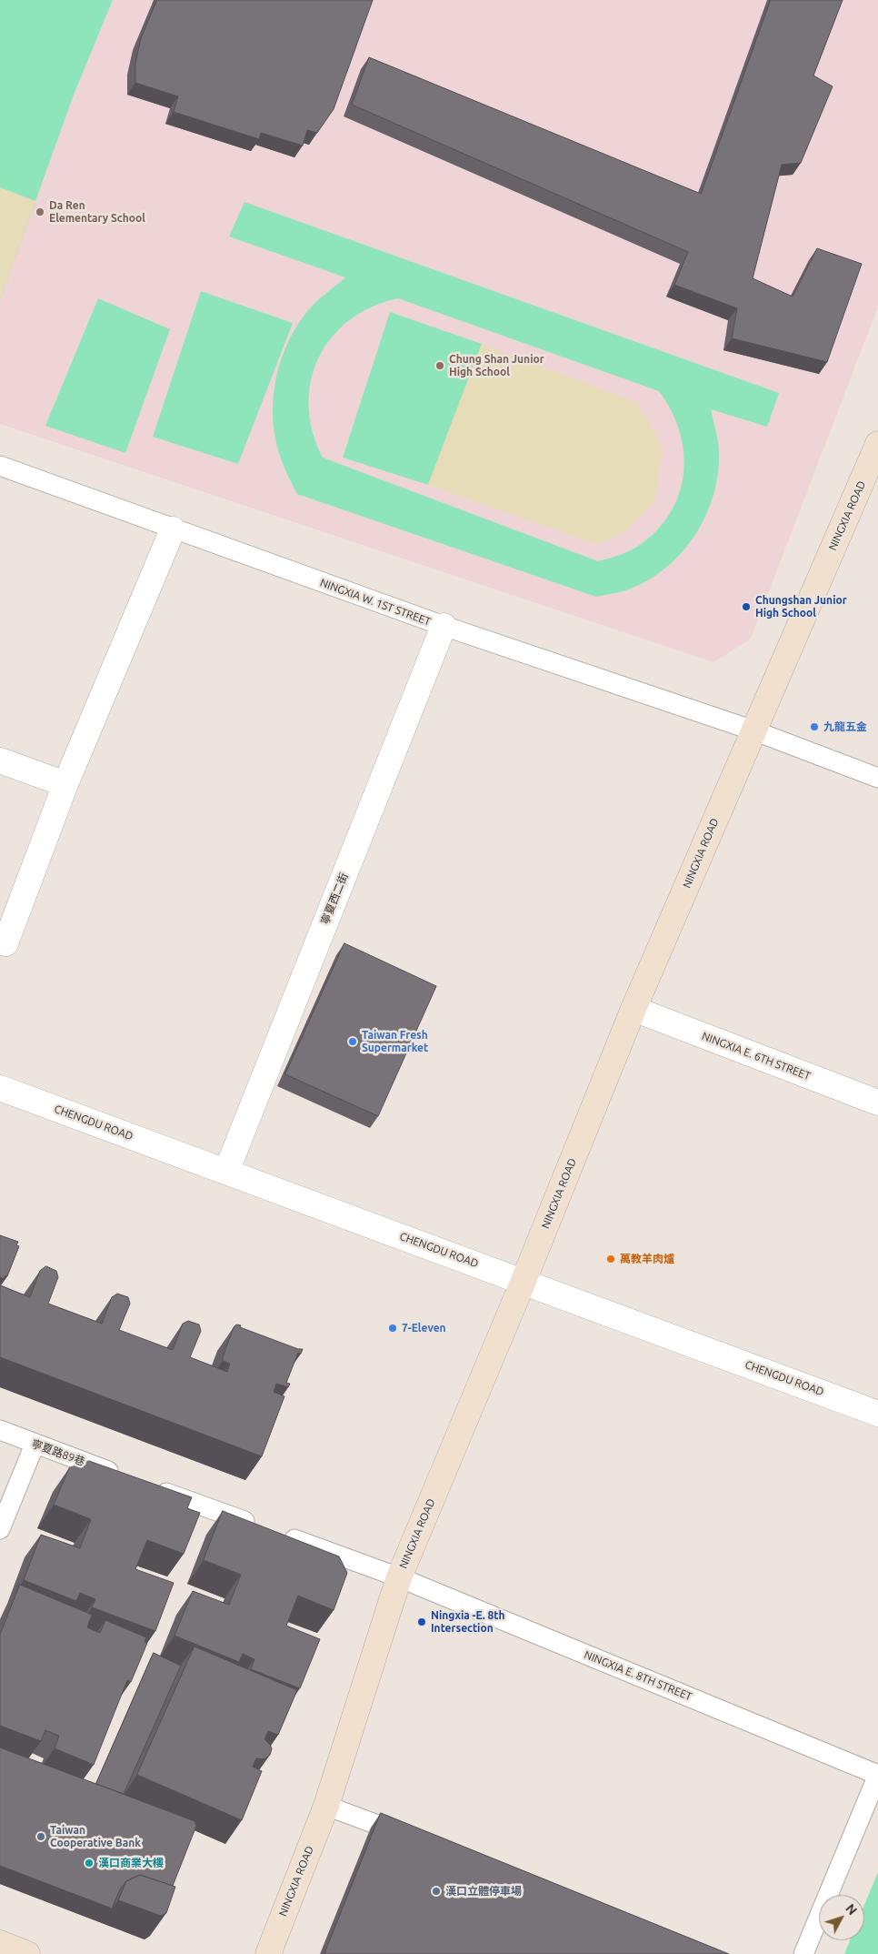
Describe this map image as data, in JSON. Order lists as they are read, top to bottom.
{
  "streets": {
    "street": [
      "NINGXIA ROAD",
      "寧夏西二街",
      "NINGXIA E. 6TH STREET",
      "CHENGDU ROAD"
    ],
    "lane": ["NINGXIA W. 1ST STREET", "寧夏路89巷", "NINGXIA E. 8TH STREET"]
  },
  "crossings": [
    ["NINGXIA ROAD", "NINGXIA W. 1ST STREET"],
    ["NINGXIA ROAD", "NINGXIA E. 6TH STREET"],
    ["NINGXIA ROAD", "CHENGDU ROAD"],
    ["NINGXIA ROAD", "NINGXIA E. 8TH STREET"],
    ["NINGXIA W. 1ST STREET", "寧夏西二街"],
    ["寧夏西二街", "CHENGDU ROAD"]
  ],
  "places": [
    "Da Ren Elementary School",
    "Chung Shan Junior High School",
    "Chungshan Junior High School",
    "九龍五金",
    "Taiwan Fresh Supermarket",
    "萬教羊肉爐",
    "7-Eleven",
    "Ningxia -E. 8th Intersection",
    "Taiwan Cooperative Bank",
    "漢口商業大樓",
    "漢口立體停車場"
  ],
  "north": "top right"
}
